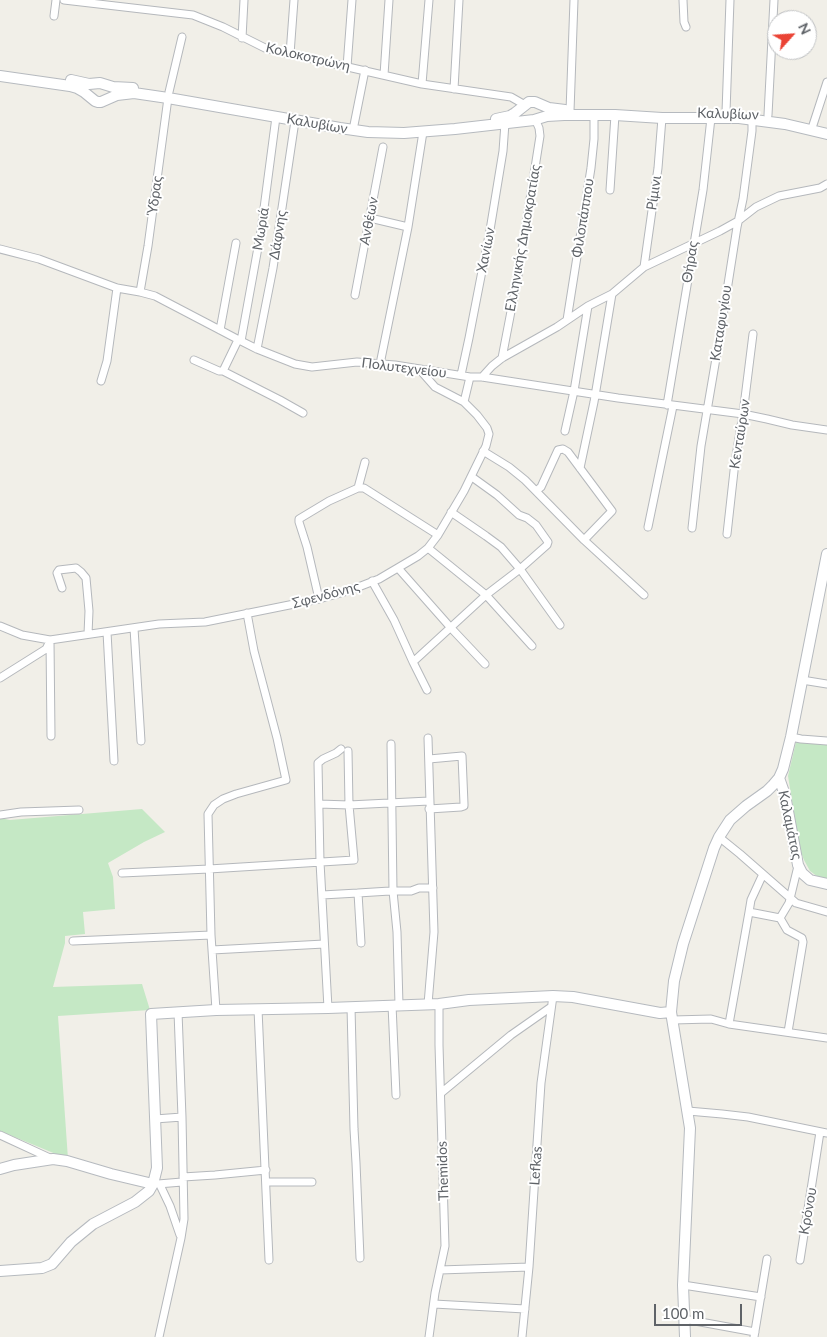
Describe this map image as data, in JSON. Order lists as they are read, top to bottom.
{
  "streets": {
    "main road": ["Καλυβίων", "Καλαμάτας"],
    "street": [
      "Κολοκοτρώνη",
      "Ρίμινι",
      "Ύδρας",
      "Φιλοπάππου",
      "Ανθέων",
      "Μωριά",
      "Δάφνης",
      "Ελληνικής Δημοκρατίας",
      "Χανίων",
      "Θήρας",
      "Καταφυγίου",
      "Πολυτεχνείου",
      "Κενταύρων",
      "Σφενδόνης",
      "Lefkas",
      "Themidos",
      "Κρόνου"
    ]
  },
  "crossings": [
    ["Κολοκοτρώνη", "Καλυβίων"],
    ["Κολοκοτρώνη", "Ελληνικής Δημοκρατίας"],
    ["Καλυβίων", "Ρίμινι"],
    ["Καλυβίων", "Ύδρας"],
    ["Καλυβίων", "Φιλοπάππου"],
    ["Καλυβίων", "Μωριά"],
    ["Καλυβίων", "Δάφνης"],
    ["Καλυβίων", "Ελληνικής Δημοκρατίας"],
    ["Καλυβίων", "Χανίων"],
    ["Καλυβίων", "Θήρας"],
    ["Καλυβίων", "Καταφυγίου"],
    ["Ύδρας", "Πολυτεχνείου"],
    ["Μωριά", "Πολυτεχνείου"],
    ["Δάφνης", "Πολυτεχνείου"],
    ["Χανίων", "Πολυτεχνείου"],
    ["Θήρας", "Πολυτεχνείου"],
    ["Καταφυγίου", "Πολυτεχνείου"],
    ["Πολυτεχνείου", "Κενταύρων"]
  ],
  "scale_bar": "100 m",
  "north": "top right"
}
